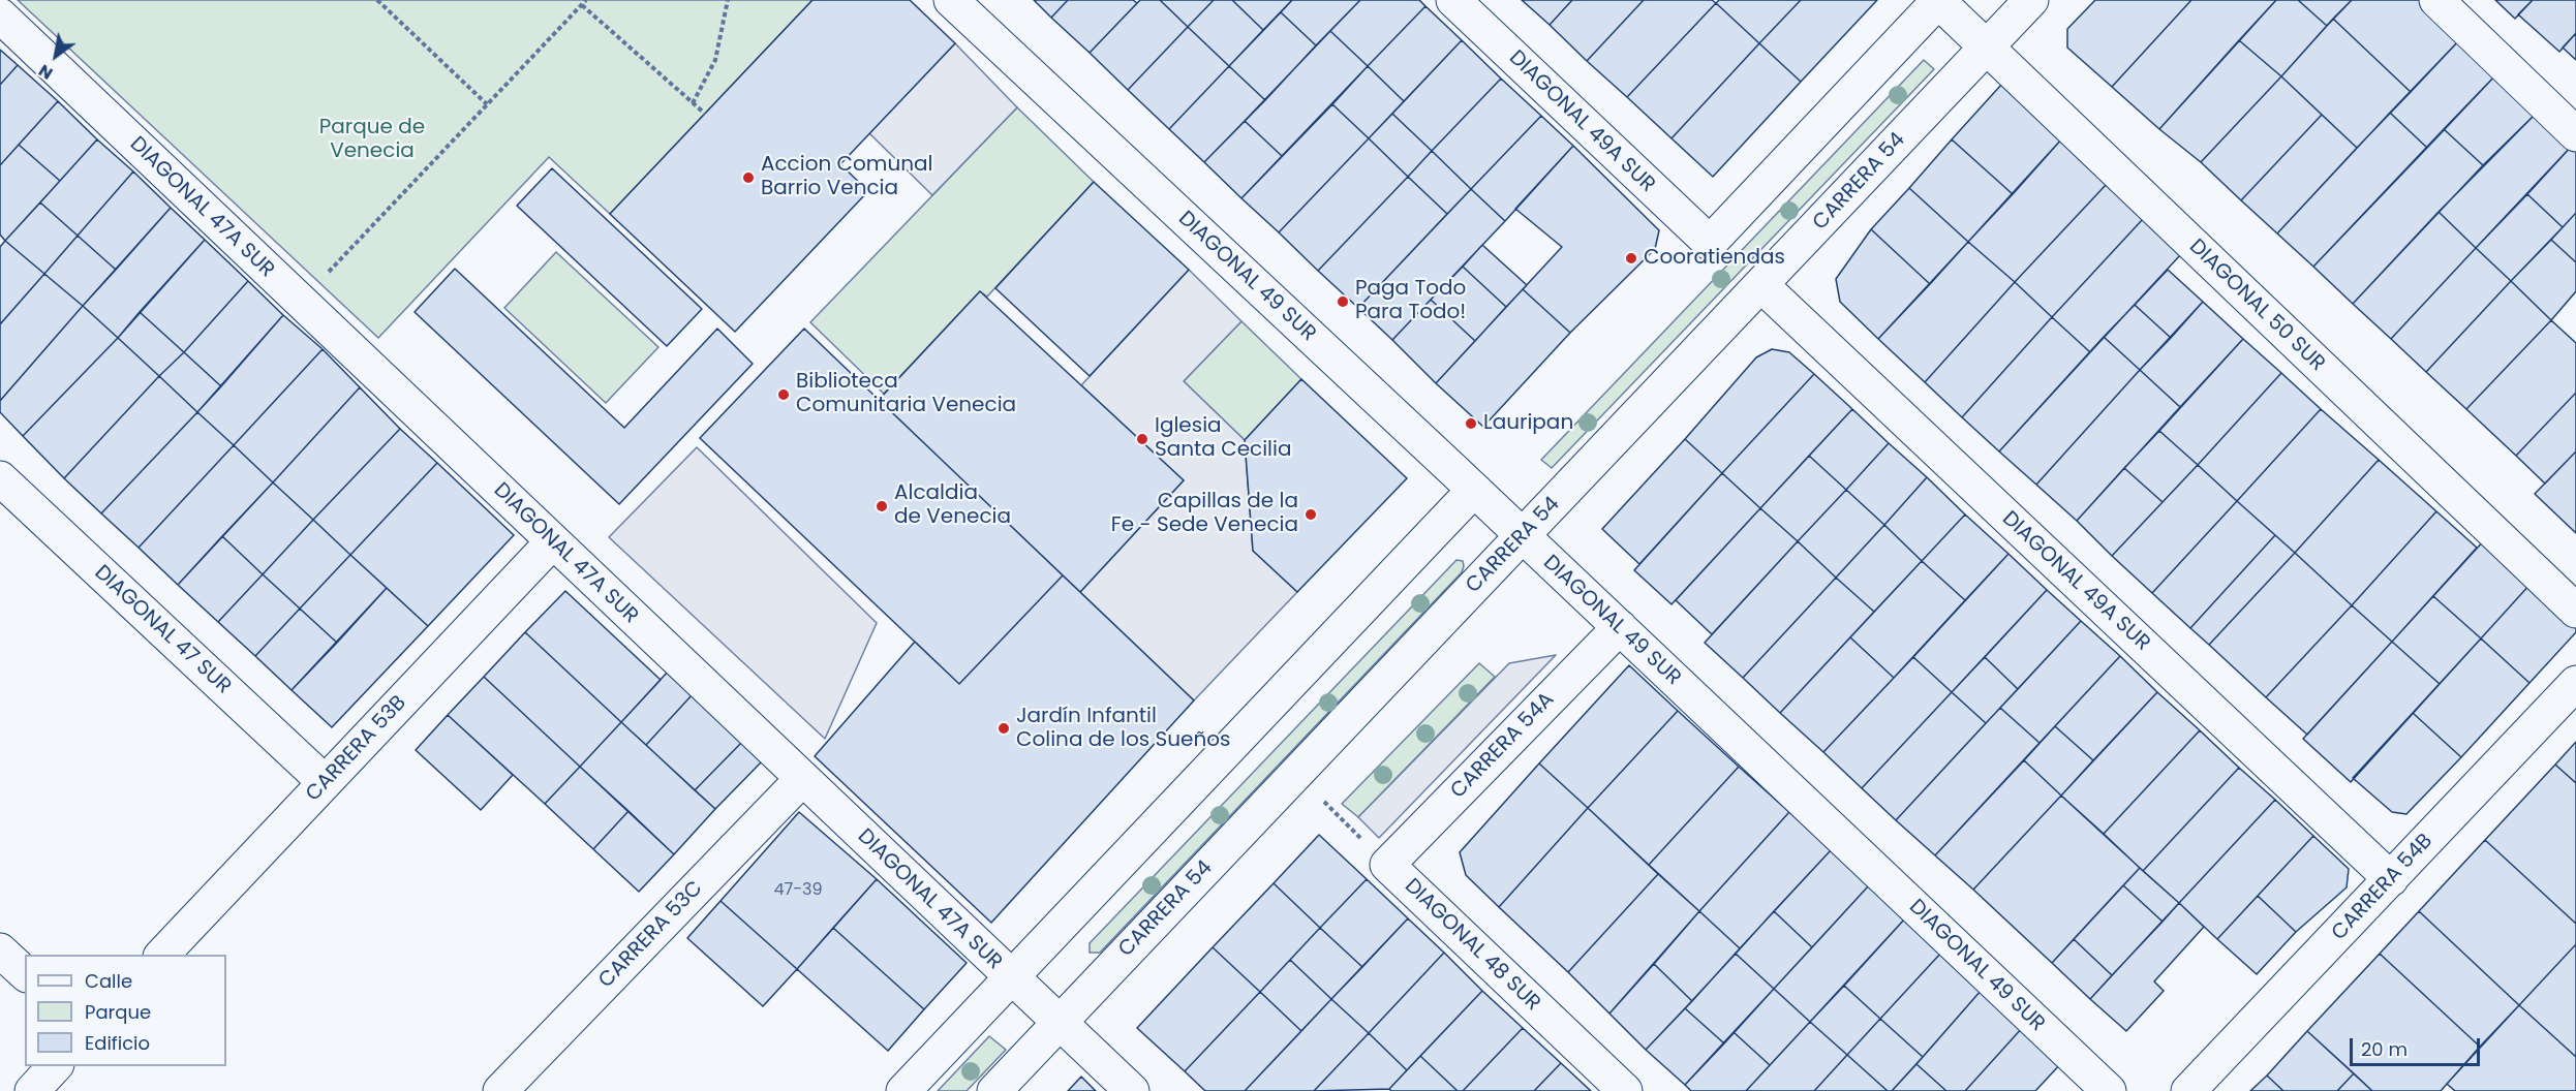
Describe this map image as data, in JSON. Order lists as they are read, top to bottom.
{
  "streets": {
    "street": [
      "DIAGONAL 49A SUR",
      "CARRERA 54",
      "DIAGONAL 47A SUR",
      "DIAGONAL 49 SUR",
      "DIAGONAL 50 SUR",
      "DIAGONAL 47 SUR",
      "CARRERA 54A",
      "CARRERA 53B",
      "CARRERA 54B",
      "CARRERA 53C",
      "DIAGONAL 48 SUR"
    ]
  },
  "crossings": [
    ["DIAGONAL 49A SUR", "CARRERA 54"],
    ["DIAGONAL 49A SUR", "DIAGONAL 50 SUR"],
    ["DIAGONAL 49A SUR", "CARRERA 54B"],
    ["CARRERA 54", "DIAGONAL 47A SUR"],
    ["CARRERA 54", "DIAGONAL 49 SUR"],
    ["CARRERA 54", "DIAGONAL 50 SUR"],
    ["DIAGONAL 47A SUR", "CARRERA 53B"],
    ["DIAGONAL 47A SUR", "CARRERA 53C"],
    ["DIAGONAL 49 SUR", "CARRERA 54A"],
    ["DIAGONAL 47 SUR", "CARRERA 53B"],
    ["CARRERA 54A", "DIAGONAL 48 SUR"]
  ],
  "parks": ["Parque de Venecia"],
  "places": [
    "Accion Comunal Barrio Vencia",
    "Cooratiendas",
    "Paga Todo Para Todo!",
    "Biblioteca Comunitaria Venecia",
    "Lauripan",
    "Iglesia Santa Cecilia",
    "Alcaldia de Venecia",
    "Capillas de la Fe - Sede Venecia",
    "Jardín Infantil Colina de los Sueños"
  ],
  "house_numbers": ["47-39"],
  "legend": ["Calle", "Parque", "Edificio"],
  "scale_bar": "20 m",
  "north": "bottom left"
}
